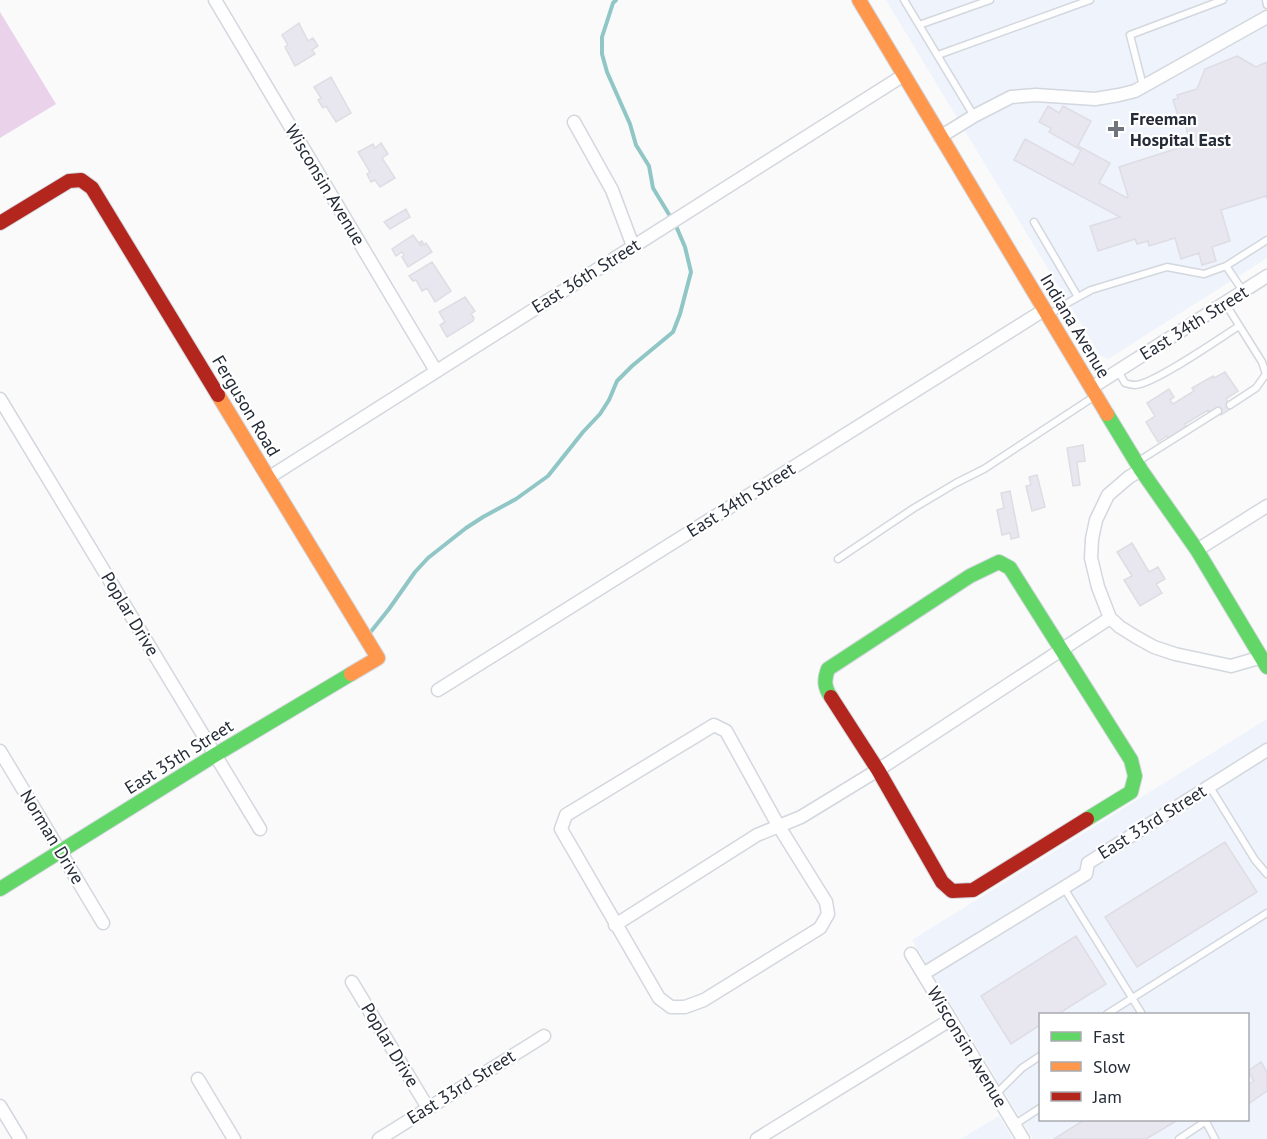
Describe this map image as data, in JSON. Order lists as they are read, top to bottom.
{
  "streets": {
    "street": [
      "Wisconsin Avenue",
      "East 36th Street",
      "East 34th Street",
      "Indiana Avenue",
      "Ferguson Road",
      "Poplar Drive",
      "East 35th Street",
      "East 33rd Street",
      "Norman Drive"
    ]
  },
  "crossings": [
    ["Wisconsin Avenue", "East 36th Street"],
    ["Wisconsin Avenue", "East 33rd Street"],
    ["East 36th Street", "Indiana Avenue"],
    ["East 36th Street", "Ferguson Road"],
    ["East 34th Street", "Indiana Avenue"],
    ["Ferguson Road", "East 35th Street"],
    ["Poplar Drive", "East 35th Street"],
    ["Poplar Drive", "East 33rd Street"],
    ["East 35th Street", "Norman Drive"]
  ],
  "places": {
    "health": ["Freeman Hospital East"]
  },
  "legend": ["Fast", "Slow", "Jam"]
}
